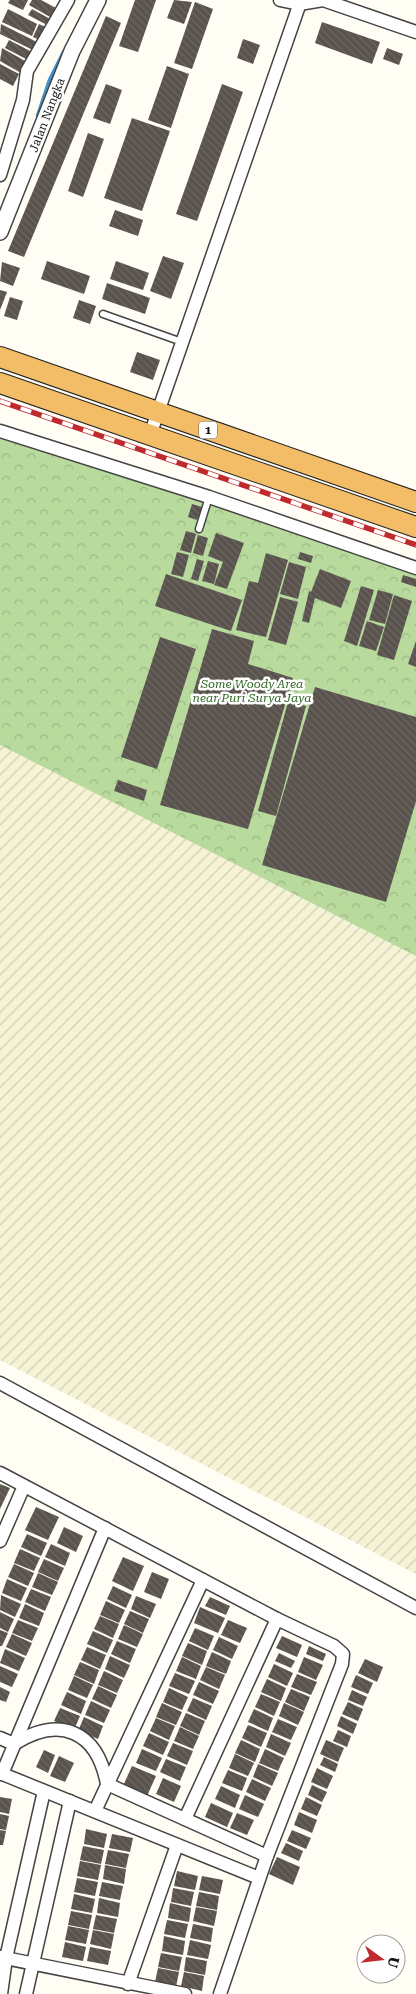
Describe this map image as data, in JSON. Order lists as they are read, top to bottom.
{
  "streets": {
    "highway": ["1"],
    "street": ["Jalan Nangka"]
  },
  "parks": ["Some Woody Area near Puri Surya Jaya"],
  "north": "right"
}
